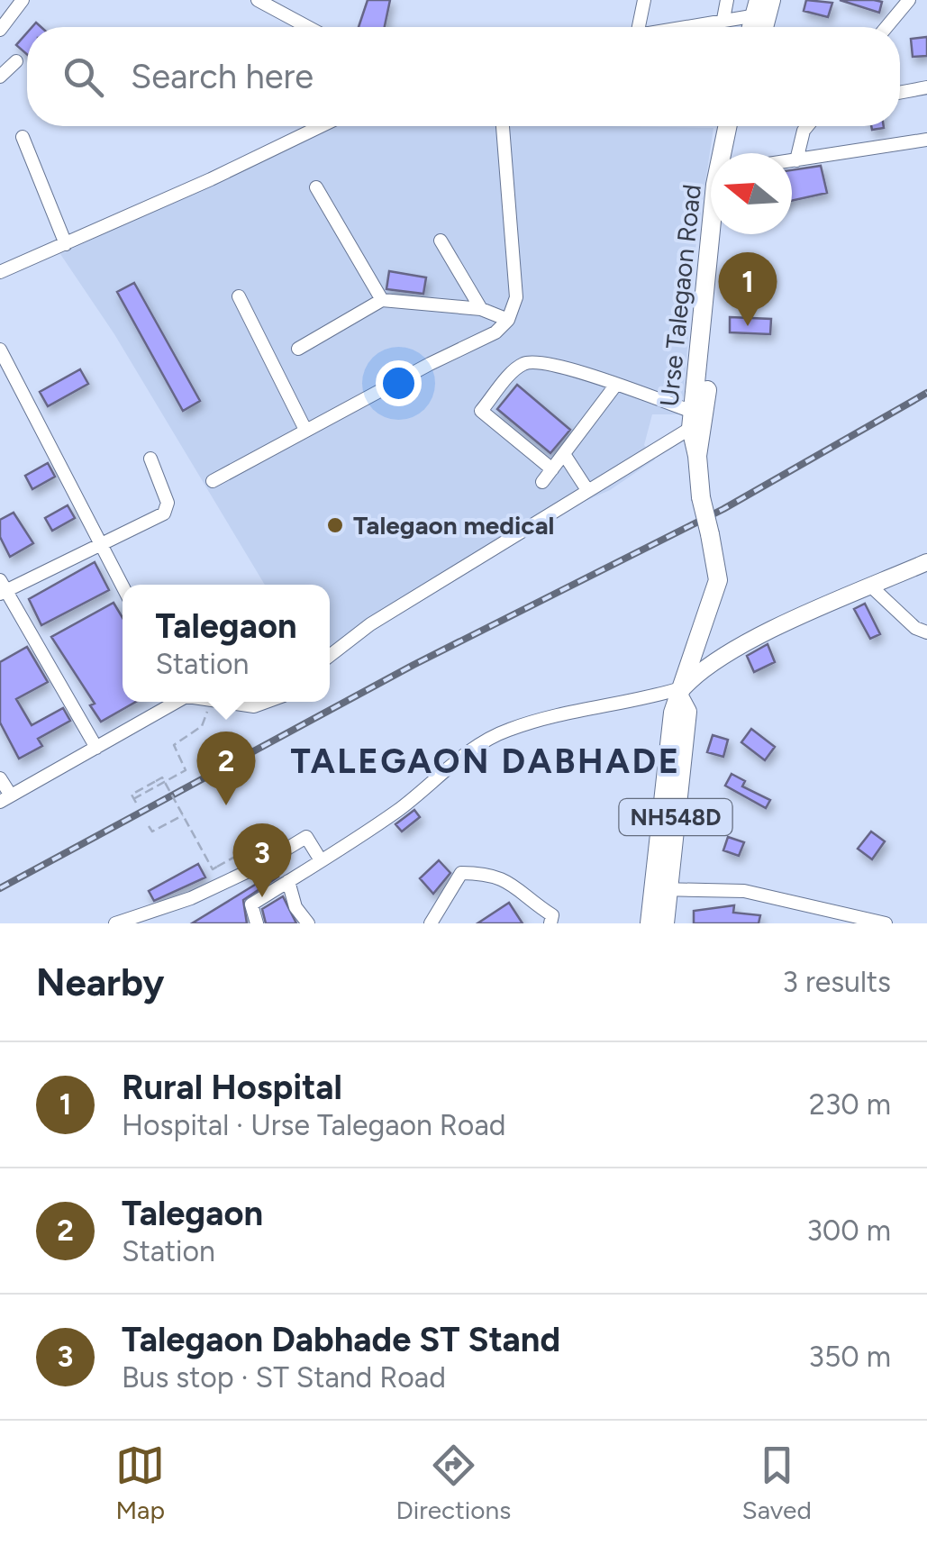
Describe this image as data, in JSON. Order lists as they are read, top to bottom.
{
  "streets": {
    "highway": ["Urse Talegaon Road", "NH548D"]
  },
  "crossings": [
    ["Urse Talegaon Road", "NH548D"]
  ],
  "districts": ["TALEGAON DABHADE"],
  "places": ["Talegaon medical"],
  "north": "left",
  "page": {
    "search": "Search here",
    "pins": ["1", "2", "3"],
    "popup": ["Talegaon", "Station"],
    "heading": ["Nearby", "3 results"],
    "list": [
      {
        "mark": "1",
        "name": "Rural Hospital",
        "note": "Hospital · Urse Talegaon Road",
        "value": "230 m"
      },
      {
        "mark": "2",
        "name": "Talegaon",
        "note": "Station",
        "value": "300 m"
      },
      {
        "mark": "3",
        "name": "Talegaon Dabhade ST Stand",
        "note": "Bus stop · ST Stand Road",
        "value": "350 m"
      }
    ],
    "nav": ["Map", "Directions", "Saved"]
  }
}
